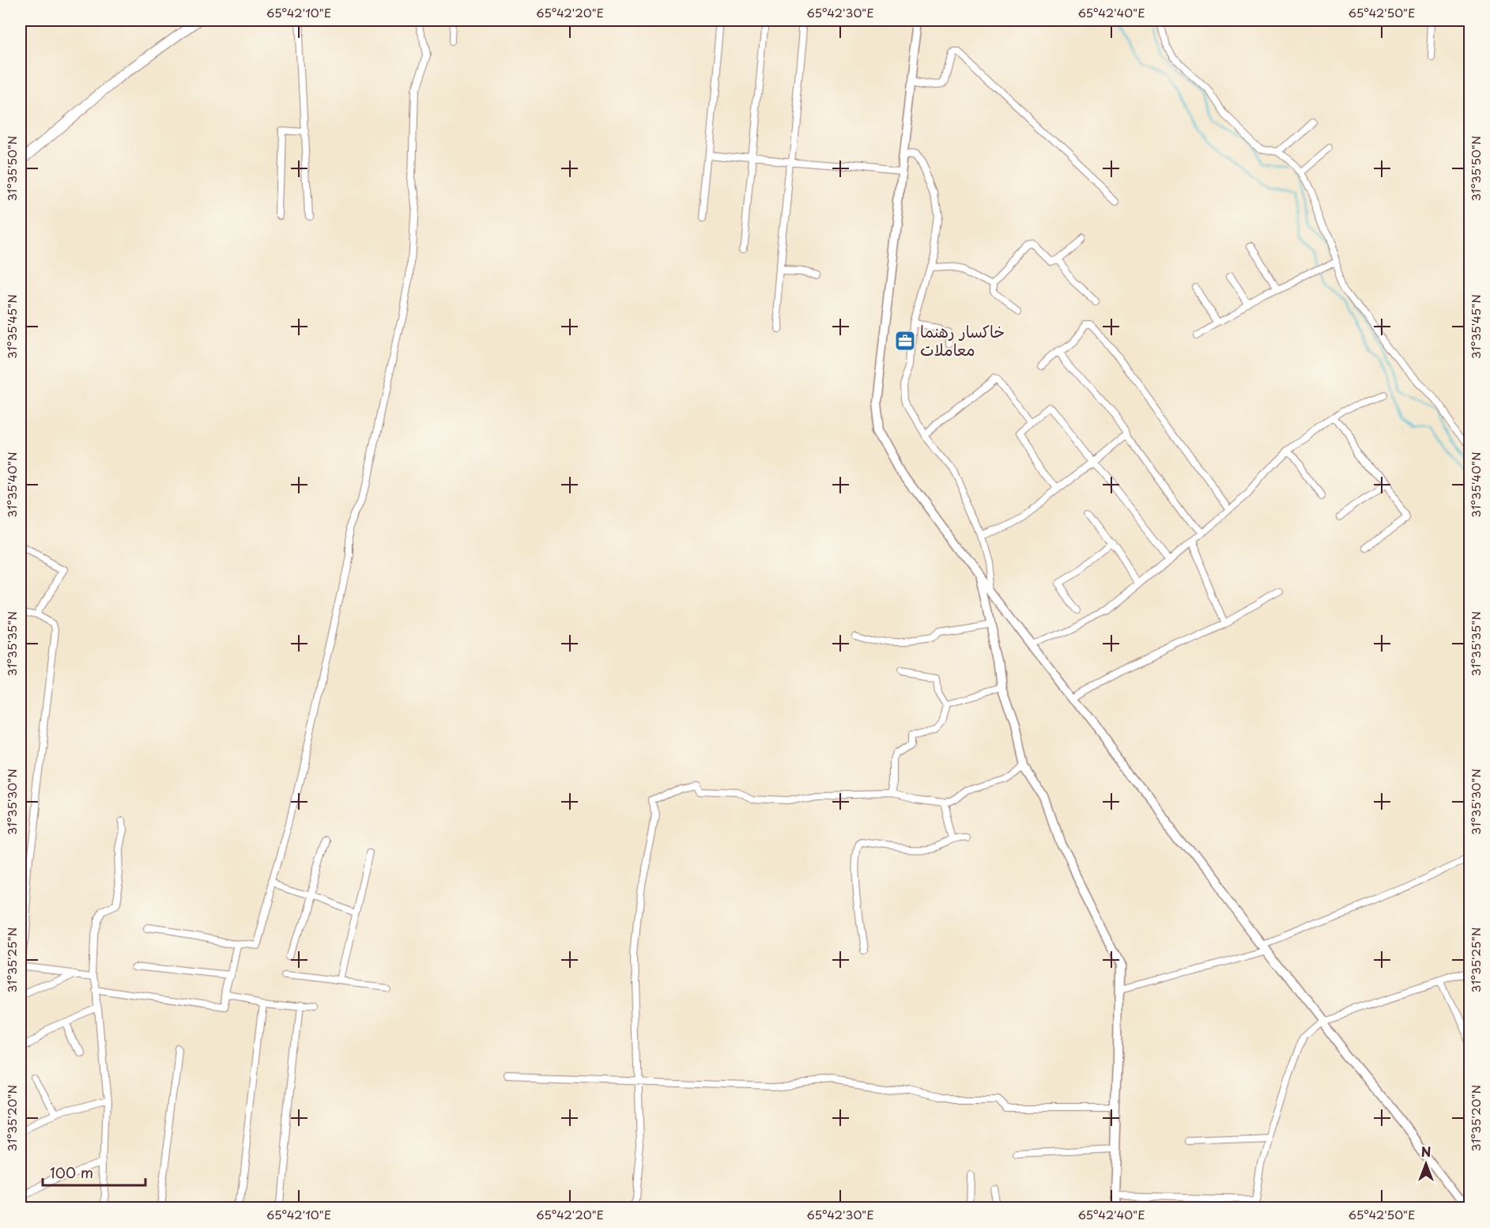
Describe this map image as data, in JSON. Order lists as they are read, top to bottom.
{
  "places": {
    "office": ["خاکسار رهنما معاملات"]
  },
  "scale_bar": "100 m",
  "north": "top",
  "coordinates": [
    "65°42'10\"E",
    "65°42'20\"E",
    "65°42'30\"E",
    "65°42'40\"E",
    "65°42'50\"E",
    "31°35'50\"N",
    "31°35'45\"N",
    "31°35'40\"N",
    "31°35'35\"N",
    "31°35'30\"N",
    "31°35'25\"N",
    "31°35'20\"N"
  ]
}
